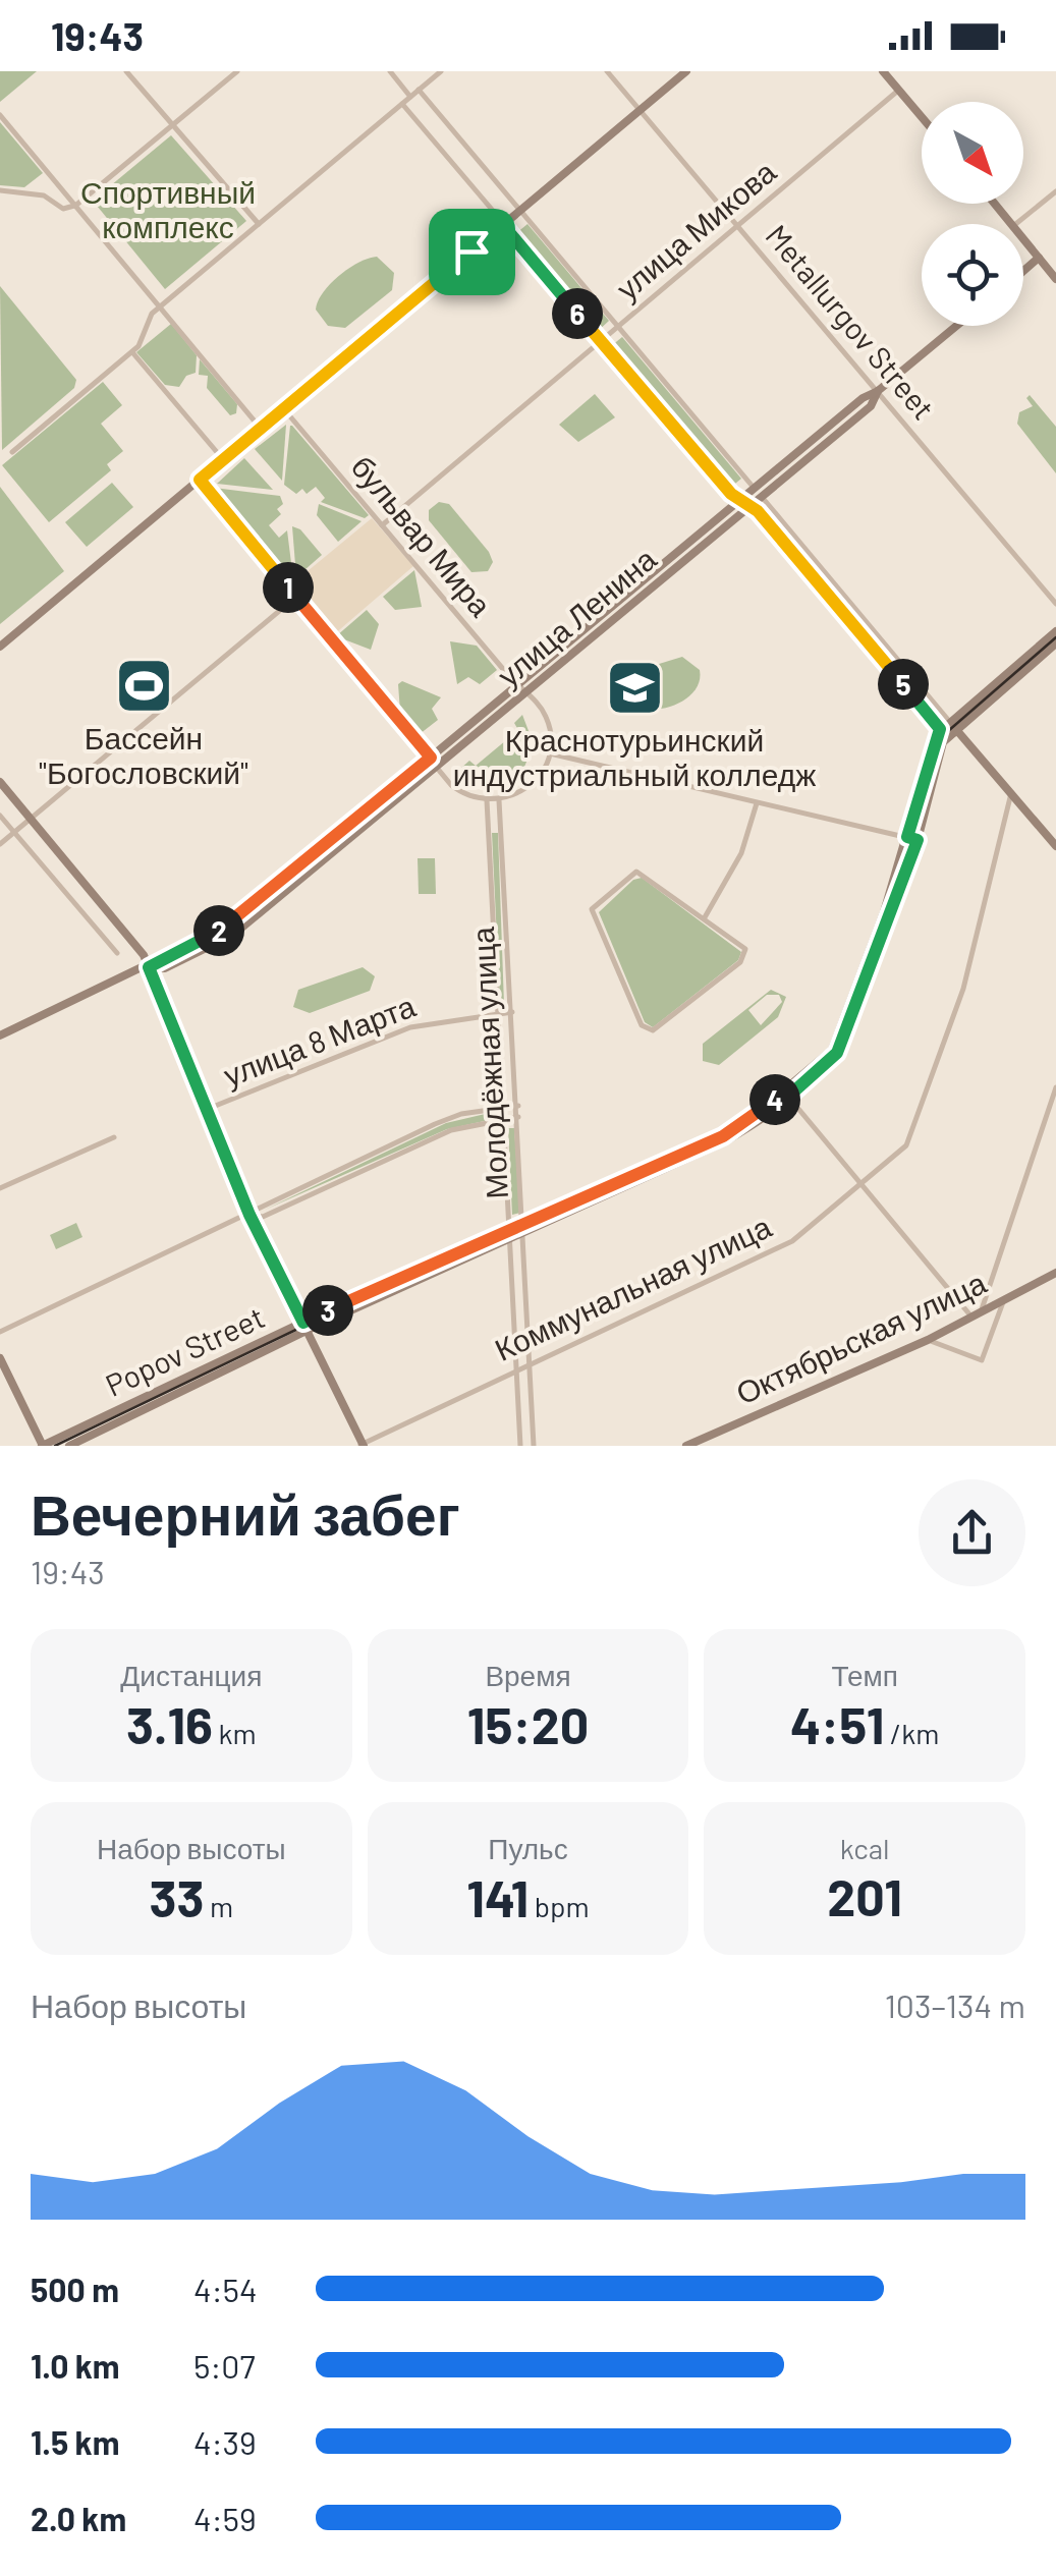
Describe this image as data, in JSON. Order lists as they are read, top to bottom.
{
  "streets": {
    "street": [
      "улица Микова",
      "Metallurgov Street",
      "бульвар Мира",
      "улица Ленина",
      "улица 8 Марта",
      "Молодёжная улица",
      "Коммунальная улица",
      "Октябрьская улица",
      "Popov Street"
    ]
  },
  "crossings": [
    ["улица Микова", "Metallurgov Street"],
    ["улица Микова", "бульвар Мира"],
    ["Metallurgov Street", "улица Ленина"],
    ["бульвар Мира", "улица Ленина"],
    ["улица 8 Марта", "Молодёжная улица"],
    ["Молодёжная улица", "Коммунальная улица"],
    ["Молодёжная улица", "Popov Street"]
  ],
  "parks": ["Спортивный комплекс"],
  "places": {
    "sports": ["Бассейн \"Богословский\""],
    "school or university": ["Краснотурьинский индустриальный колледж"]
  },
  "north": "bottom right",
  "page": {
    "status": "19:43",
    "pins": [
      "6",
      "1",
      "5",
      "2",
      "4",
      "3"
    ],
    "heading": ["Вечерний забег", "19:43"],
    "stats": [
      ["Дистанция", "3.16 km"],
      ["Время", "15:20"],
      ["Темп", "4:51 /km"],
      ["Набор высоты", "33 m"],
      ["Пульс", "141 bpm"],
      ["kcal", "201"]
    ],
    "chart": ["Набор высоты", "103–134 m"],
    "list": [
      {
        "name": "500 m",
        "note": "4:54"
      },
      {
        "name": "1.0 km",
        "note": "5:07"
      },
      {
        "name": "1.5 km",
        "note": "4:39"
      },
      {
        "name": "2.0 km",
        "note": "4:59"
      }
    ]
  }
}
